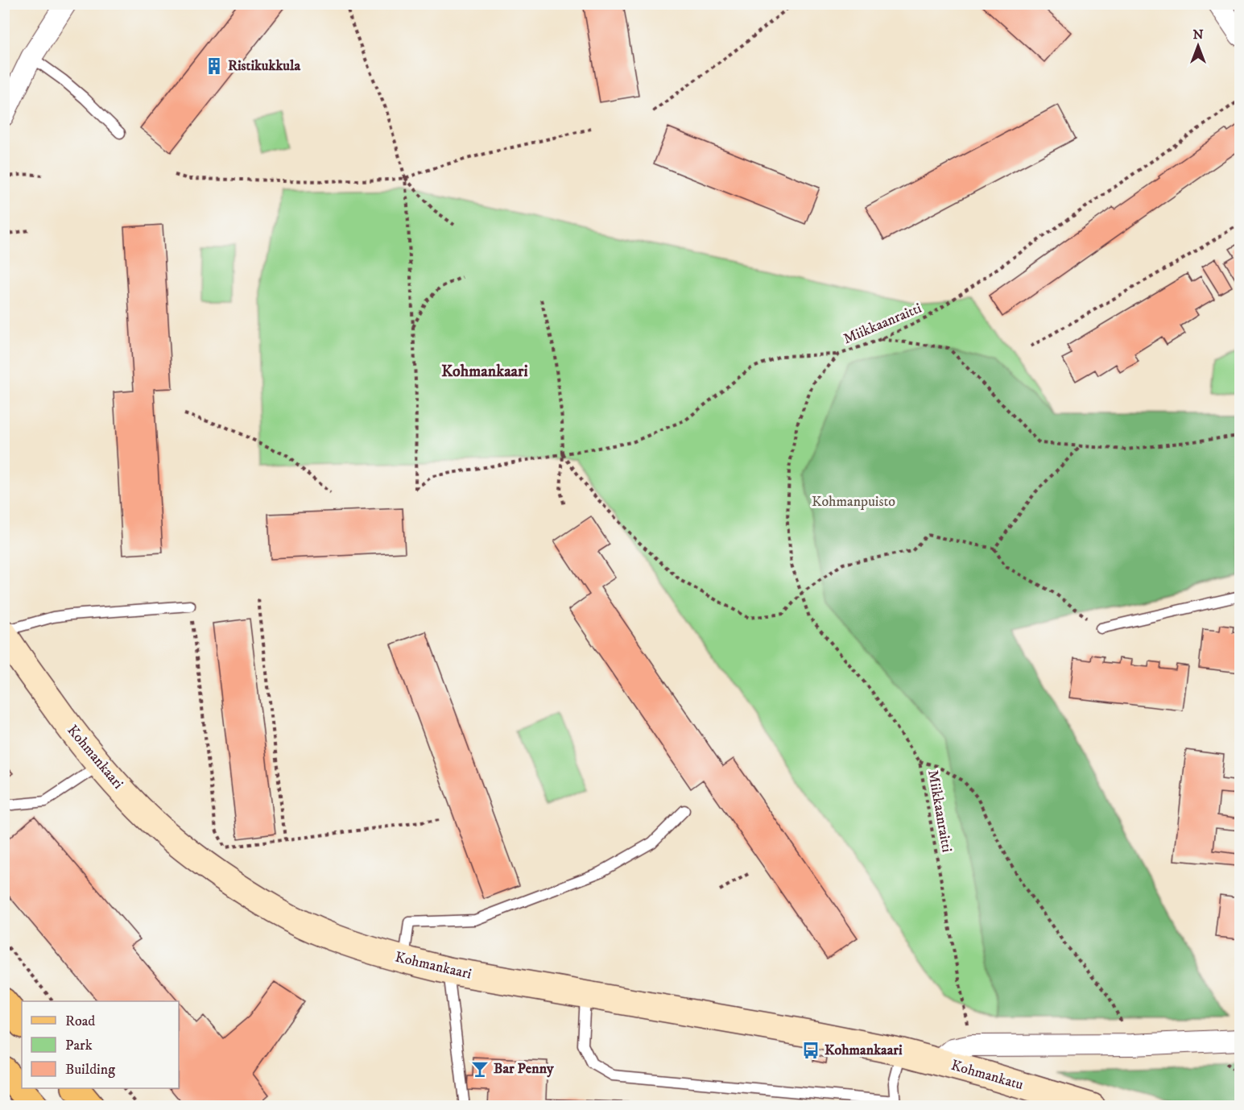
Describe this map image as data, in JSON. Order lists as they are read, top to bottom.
{
  "streets": {
    "street": ["Kohmankaari", "Kohmankatu"],
    "path": ["Miikkaanraitti"]
  },
  "crossings": [
    ["Kohmankaari", "Kohmankatu"]
  ],
  "districts": ["Kohmankaari"],
  "parks": ["Kohmanpuisto"],
  "places": {
    "building": ["Ristikukkula"],
    "bus stop": ["Kohmankaari"],
    "bar": ["Bar Penny"]
  },
  "legend": ["Road", "Park", "Building"],
  "north": "top"
}
